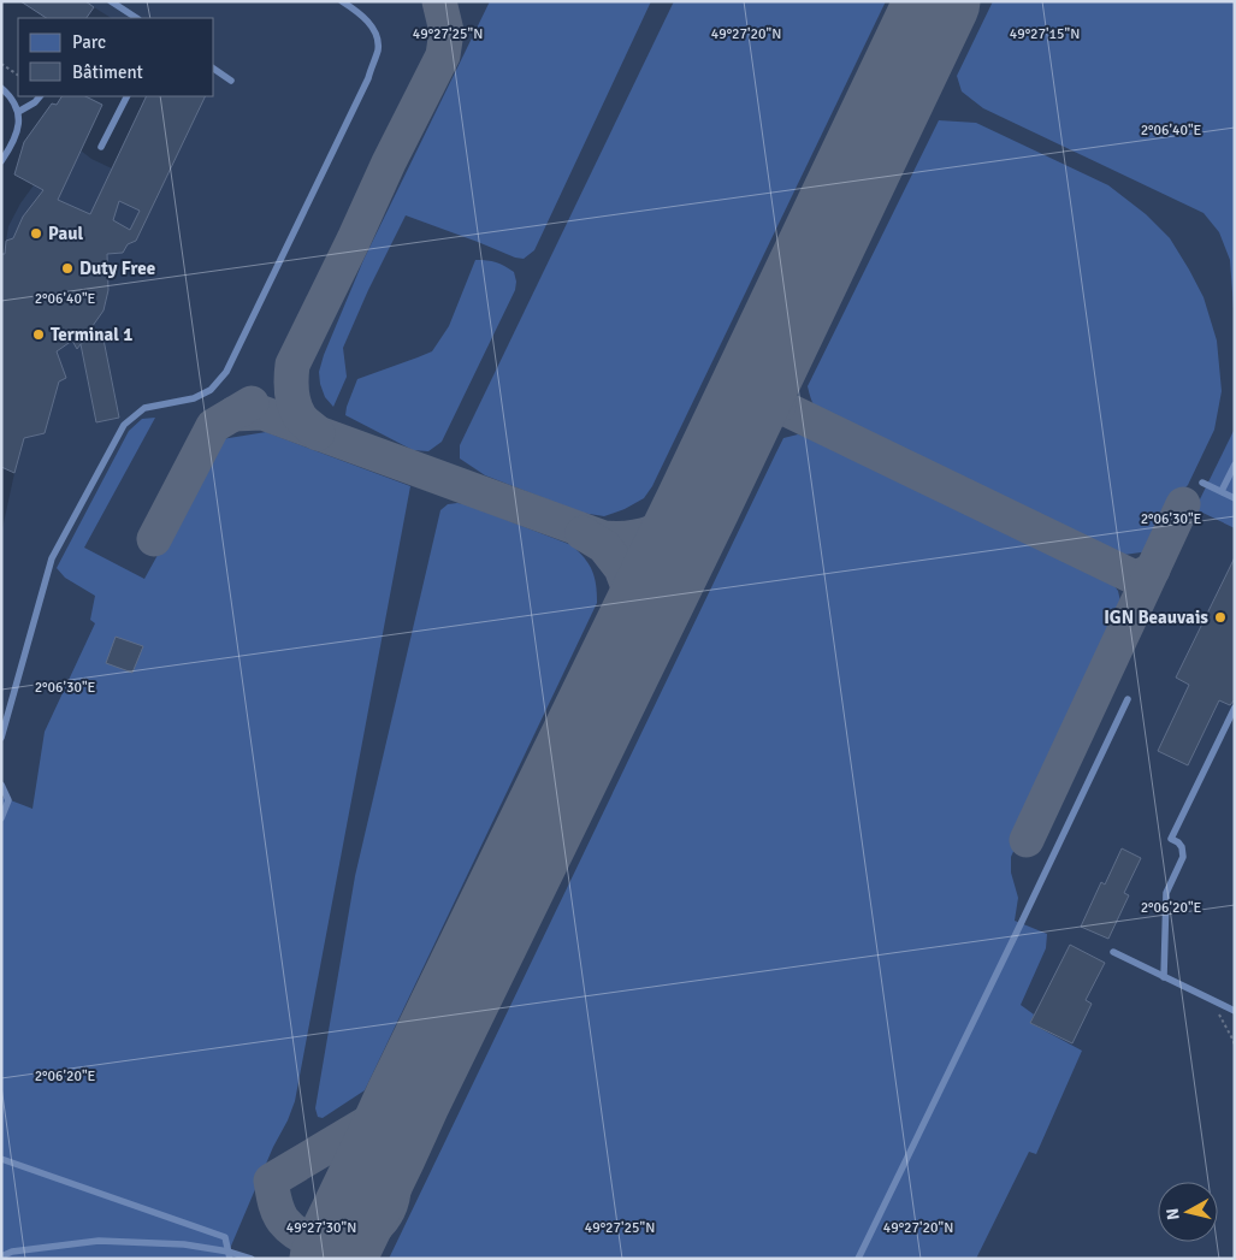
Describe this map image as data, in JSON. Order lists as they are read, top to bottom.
{
  "places": [
    "Paul",
    "Duty Free",
    "Terminal 1",
    "IGN Beauvais"
  ],
  "legend": ["Parc", "Bâtiment"],
  "north": "left",
  "coordinates": [
    "49°27'25\"N",
    "49°27'20\"N",
    "49°27'15\"N",
    "2°06'40\"E",
    "2°06'30\"E",
    "2°06'20\"E",
    "49°27'30\"N"
  ]
}
